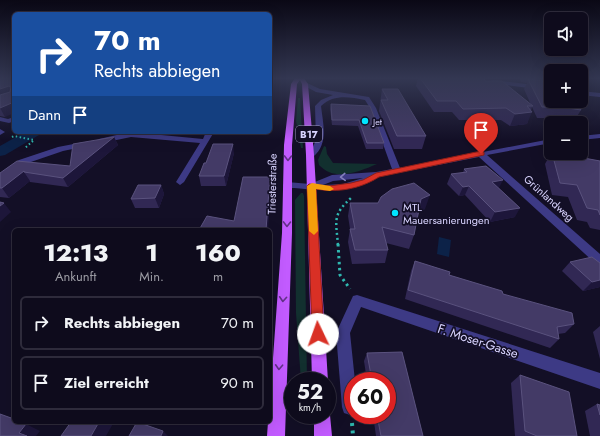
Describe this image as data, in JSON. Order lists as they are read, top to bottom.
{
  "streets": {
    "main road": ["B17", "Triesterstraße"],
    "street": ["Grünlandweg", "F. Moser-Gasse"]
  },
  "places": ["Jet", "MTL Mauersanierungen"],
  "page": {
    "map_buttons": ["+", "−"],
    "turn": ["70 m", "Rechts abbiegen"],
    "then": "Dann",
    "eta": [
      "12:13",
      "Ankunft",
      "1",
      "Min.",
      "160",
      "m"
    ],
    "list": [
      {
        "name": "Rechts abbiegen",
        "value": "70 m"
      },
      {
        "name": "Ziel erreicht",
        "value": "90 m"
      }
    ],
    "speed": "52 km/h",
    "limit": "60"
  }
}
